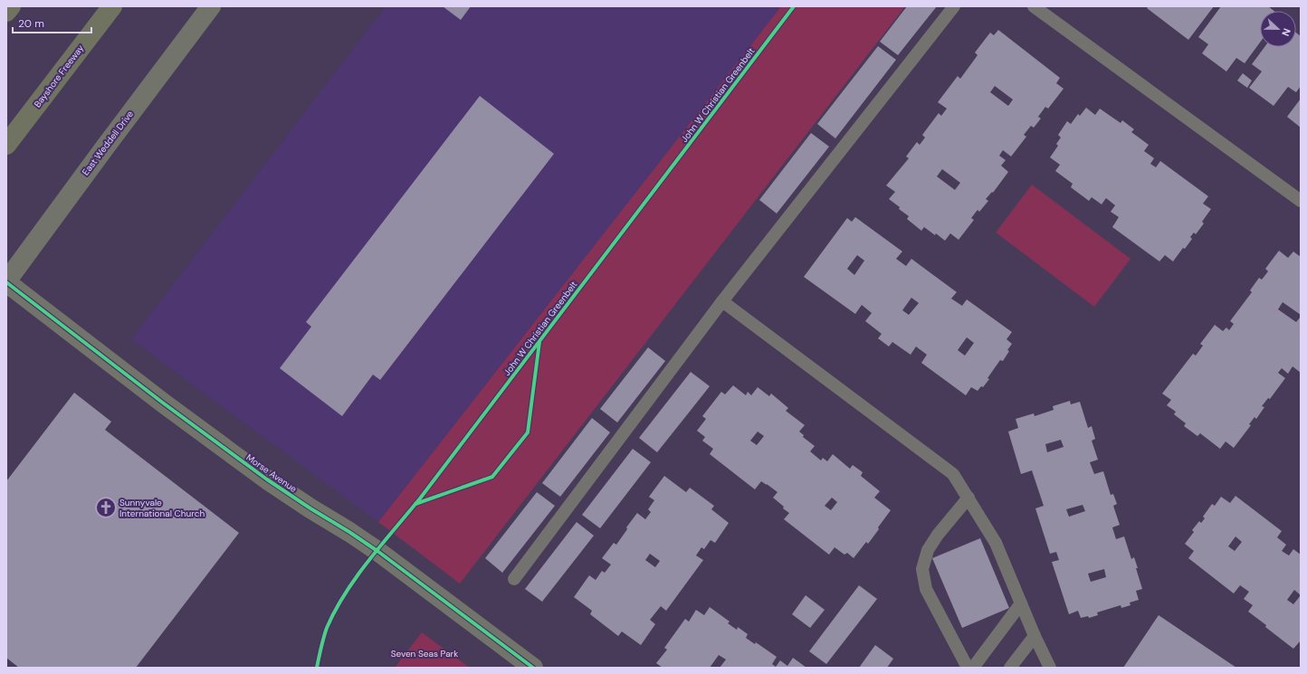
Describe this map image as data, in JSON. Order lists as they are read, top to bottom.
{
  "streets": {
    "highway": ["Bayshore Freeway"],
    "street": ["East Weddell Drive", "Morse Avenue"],
    "cycle path": ["John W Christian Greenbelt"]
  },
  "crossings": [
    ["East Weddell Drive", "Morse Avenue"]
  ],
  "parks": ["Seven Seas Park"],
  "places": {
    "church": ["Sunnyvale International Church"]
  },
  "scale_bar": "20 m",
  "north": "right"
}
